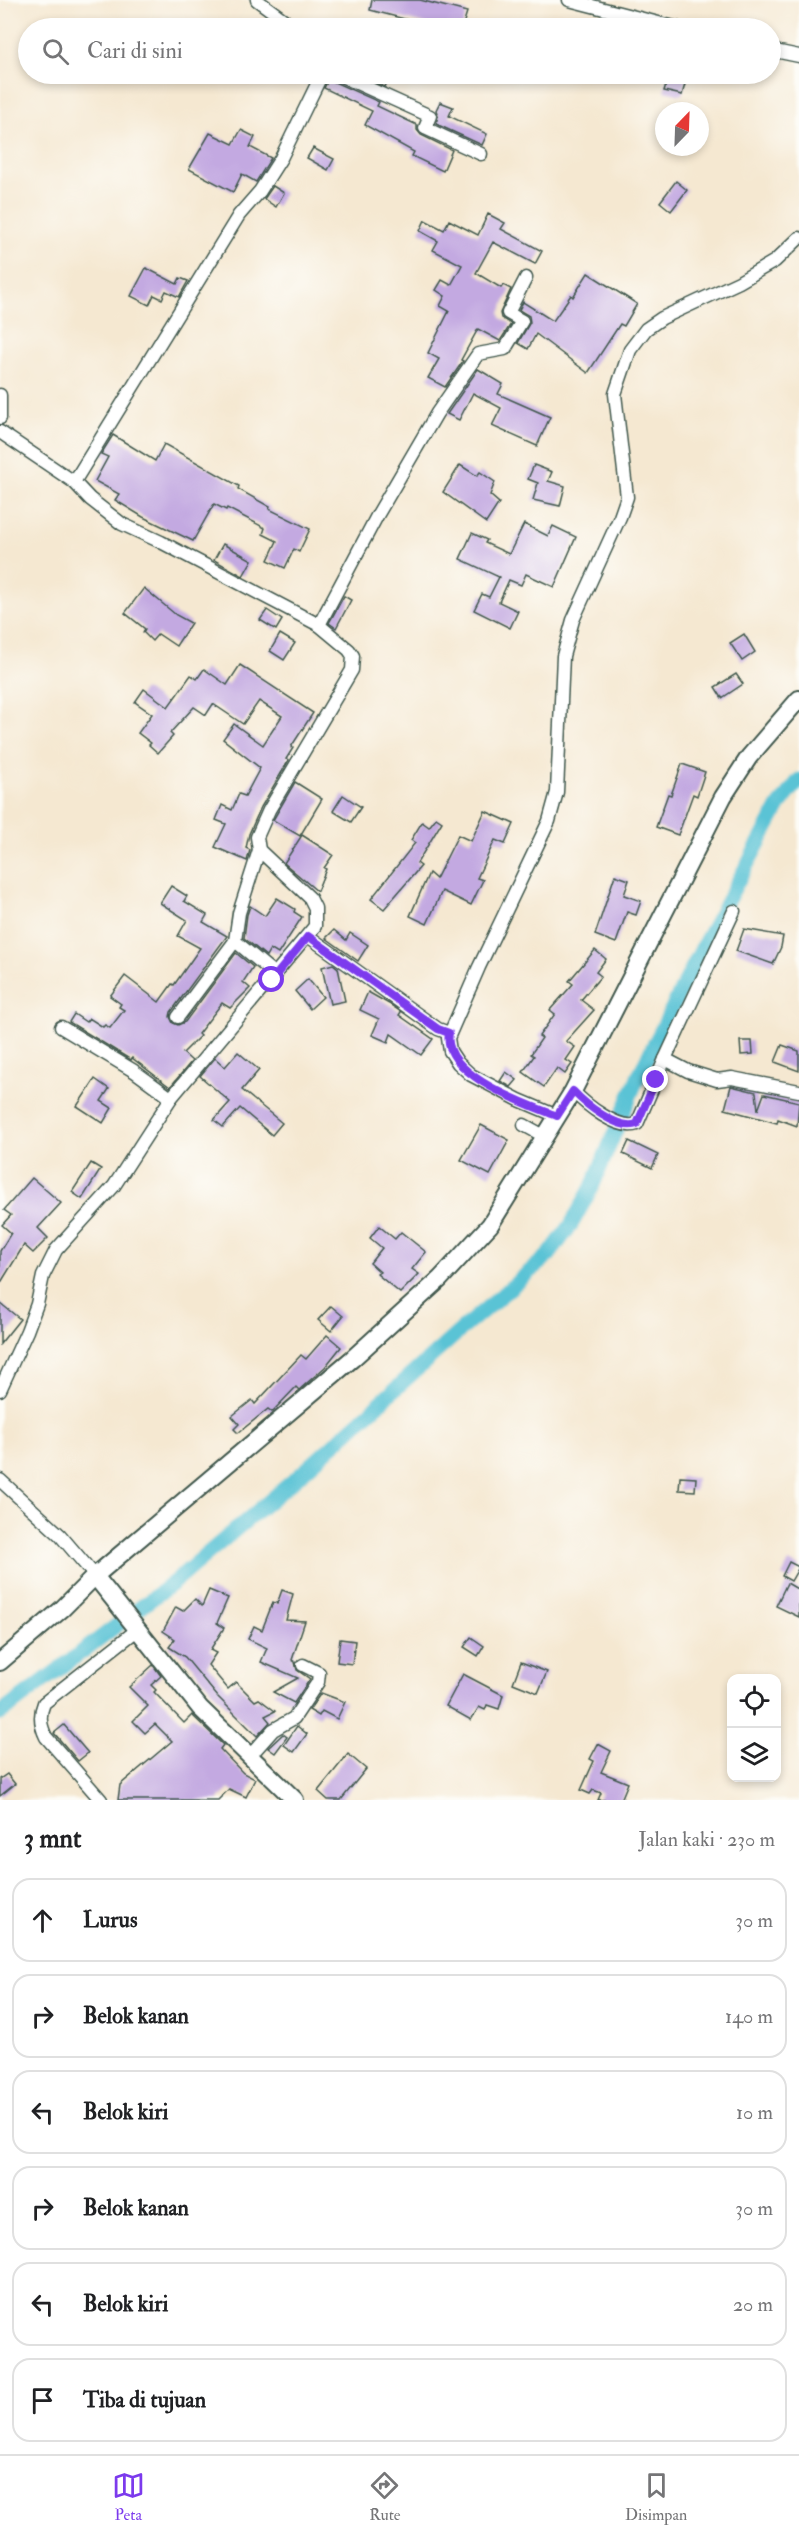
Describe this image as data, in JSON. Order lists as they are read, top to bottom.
{
  "north": "top right",
  "page": {
    "search": "Cari di sini",
    "heading": ["3 mnt", "Jalan kaki · 230 m"],
    "list": [
      ["Lurus", "30 m"],
      ["Belok kanan", "140 m"],
      ["Belok kiri", "10 m"],
      ["Belok kanan", "30 m"],
      ["Belok kiri", "20 m"],
      "Tiba di tujuan"
    ],
    "nav": ["Peta", "Rute", "Disimpan"]
  }
}
